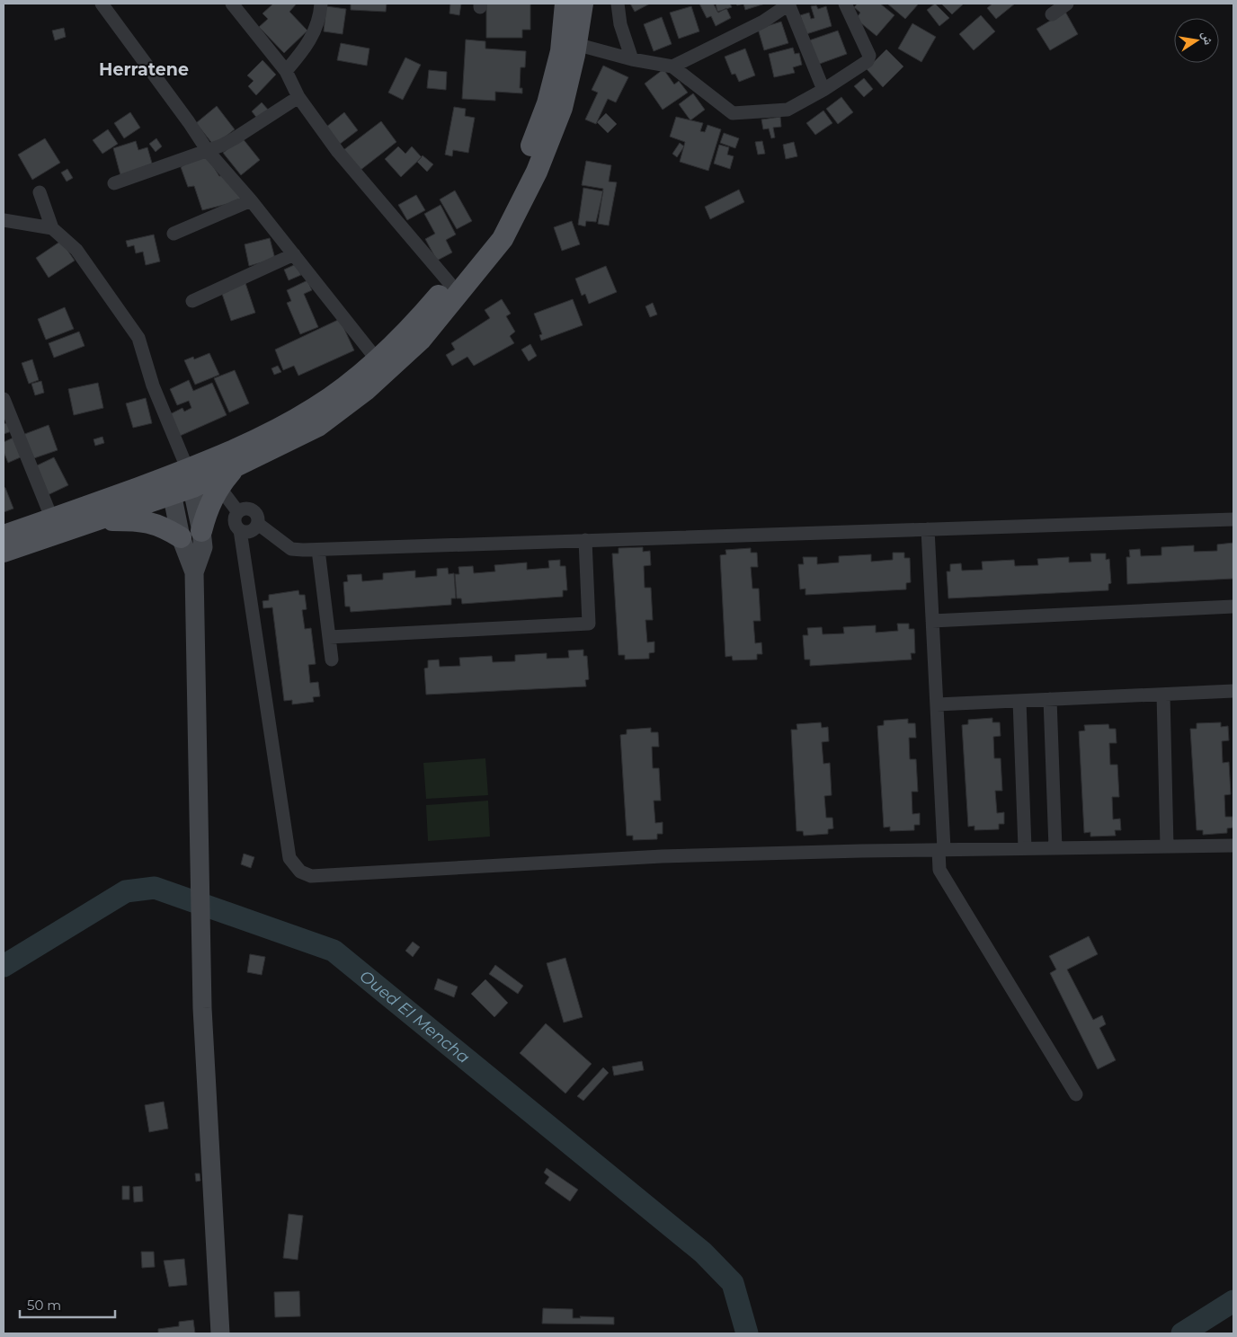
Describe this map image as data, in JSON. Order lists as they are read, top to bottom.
{
  "districts": ["Herratene"],
  "water": ["Oued El Mencha"],
  "scale_bar": "50 m",
  "north": "right"
}
